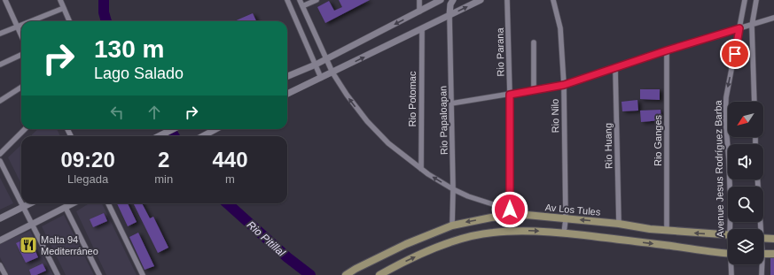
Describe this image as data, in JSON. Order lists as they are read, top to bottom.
{
  "streets": {
    "main road": ["Av Los Tules"],
    "street": [
      "Rio Parana",
      "Rio Potomac",
      "Rio Nilo",
      "Rio Papaloapan",
      "Rio Ganges",
      "Rio Huang",
      "Avenue Jesus Rodríguez Barba"
    ]
  },
  "crossings": [
    ["Rio Nilo", "Av Los Tules"],
    ["Rio Papaloapan", "Av Los Tules"],
    ["Rio Ganges", "Av Los Tules"],
    ["Rio Huang", "Av Los Tules"]
  ],
  "water": ["Rio Pitillal"],
  "places": {
    "restaurant": ["Malta 94 Mediterráneo"]
  },
  "north": "bottom left",
  "page": {
    "turn": ["130 m", "Lago Salado"],
    "eta": [
      "09:20",
      "Llegada",
      "2",
      "min",
      "440",
      "m"
    ]
  }
}
